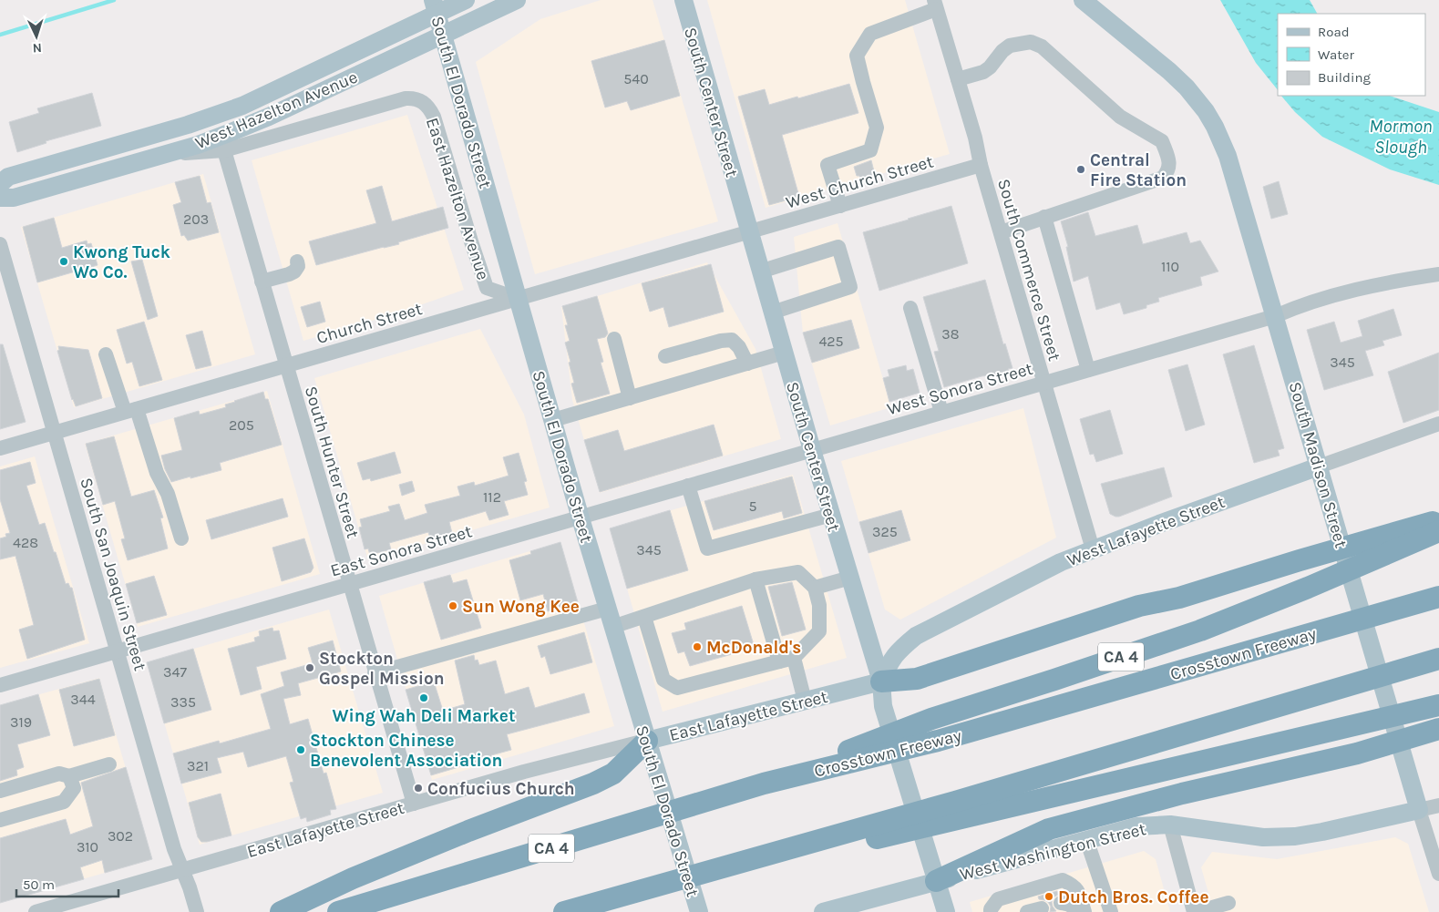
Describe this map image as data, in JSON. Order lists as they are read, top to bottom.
{
  "streets": {
    "highway": ["Crosstown Freeway", "CA 4"],
    "main road": [
      "South El Dorado Street",
      "South Center Street",
      "West Hazelton Avenue",
      "South Madison Street",
      "West Lafayette Street",
      "East Lafayette Street",
      "West Washington Street"
    ],
    "street": [
      "West Church Street",
      "East Hazelton Avenue",
      "South Commerce Street",
      "Church Street",
      "West Sonora Street",
      "South Hunter Street",
      "East Sonora Street",
      "South San Joaquin Street"
    ]
  },
  "crossings": [
    ["South El Dorado Street", "East Hazelton Avenue"],
    ["South El Dorado Street", "Church Street"],
    ["South El Dorado Street", "East Sonora Street"],
    ["South El Dorado Street", "East Lafayette Street"],
    ["South Center Street", "West Church Street"],
    ["South Center Street", "Church Street"],
    ["South Center Street", "West Sonora Street"],
    ["South Center Street", "West Lafayette Street"],
    ["South Center Street", "East Sonora Street"],
    ["South Center Street", "East Lafayette Street"],
    ["South Center Street", "West Washington Street"],
    ["West Hazelton Avenue", "East Hazelton Avenue"],
    ["West Church Street", "South Commerce Street"],
    ["West Church Street", "Church Street"],
    ["East Hazelton Avenue", "Church Street"],
    ["East Hazelton Avenue", "South Hunter Street"],
    ["South Commerce Street", "West Sonora Street"],
    ["South Commerce Street", "West Lafayette Street"],
    ["Church Street", "South Hunter Street"],
    ["Church Street", "South San Joaquin Street"],
    ["West Sonora Street", "South Madison Street"],
    ["West Sonora Street", "East Sonora Street"],
    ["South Hunter Street", "East Sonora Street"],
    ["South Hunter Street", "East Lafayette Street"],
    ["South Madison Street", "West Lafayette Street"],
    ["South Madison Street", "West Washington Street"],
    ["West Lafayette Street", "East Lafayette Street"],
    ["East Sonora Street", "South San Joaquin Street"],
    ["South San Joaquin Street", "East Lafayette Street"],
    ["Crosstown Freeway", "CA 4"]
  ],
  "water": ["Mormon Slough"],
  "places": [
    "Central Fire Station",
    "Kwong Tuck Wo Co.",
    "Sun Wong Kee",
    "McDonald's",
    "Stockton Gospel Mission",
    "Wing Wah Deli Market",
    "Stockton Chinese Benevolent Association",
    "Confucius Church",
    "Dutch Bros. Coffee"
  ],
  "house_numbers": [
    "540",
    "203",
    "110",
    "38",
    "425",
    "345",
    "205",
    "112",
    "5",
    "325",
    "428",
    "345",
    "347",
    "344",
    "335",
    "319",
    "321",
    "302",
    "310"
  ],
  "legend": ["Road", "Water", "Building"],
  "scale_bar": "50 m",
  "north": "bottom"
}
